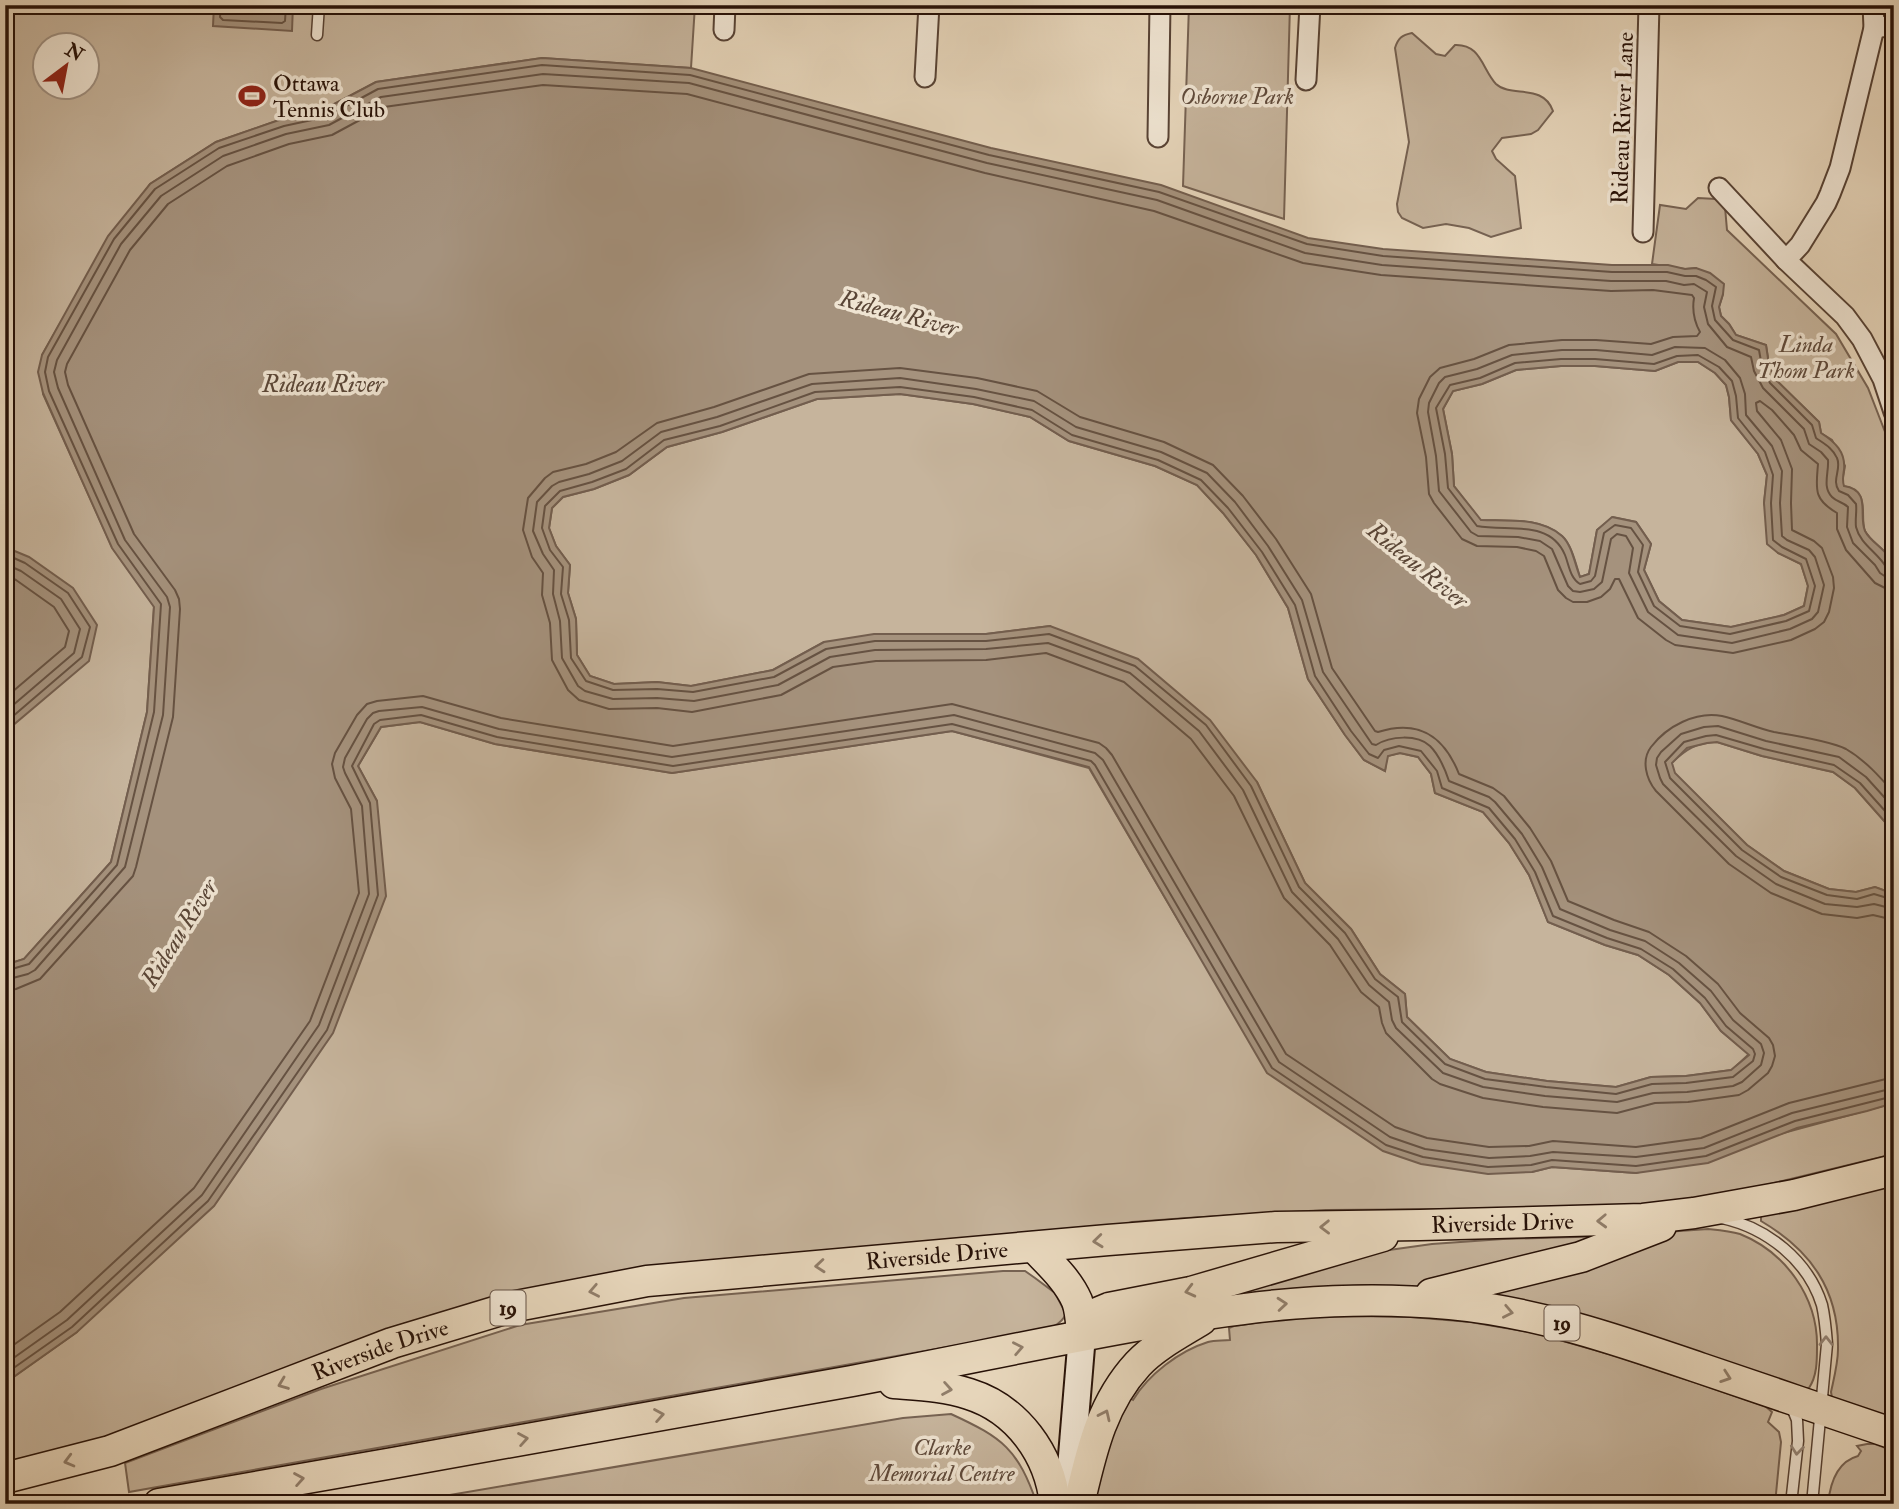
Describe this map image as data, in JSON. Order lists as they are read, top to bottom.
{
  "streets": {
    "main road": ["Riverside Drive", "19"],
    "street": ["Rideau River Lane"]
  },
  "water": ["Rideau River"],
  "parks": ["Osborne Park", "Linda Thom Park", "Clarke Memorial Centre"],
  "places": {
    "sports": ["Ottawa Tennis Club"]
  },
  "north": "top right"
}
